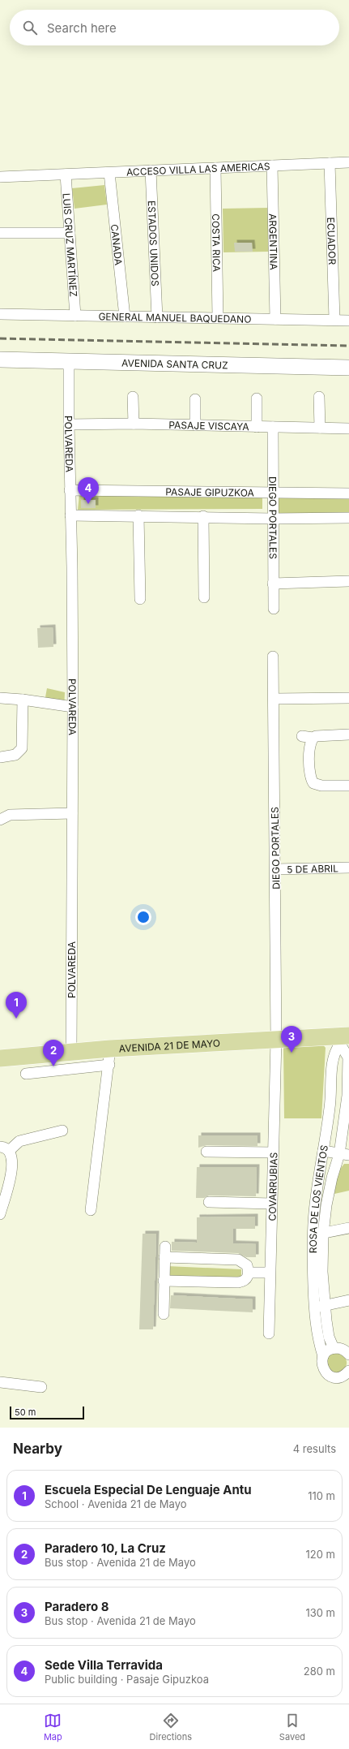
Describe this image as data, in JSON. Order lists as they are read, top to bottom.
{
  "streets": {
    "main road": ["AVENIDA SANTA CRUZ", "AVENIDA 21 DE MAYO"],
    "street": [
      "ACCESO VILLA LAS AMERICAS",
      "ECUADOR",
      "ARGENTINA",
      "COSTA RICA",
      "ESTADOS UNIDOS",
      "CANADA",
      "LUIS CRUZ MARTÍNEZ",
      "GENERAL MANUEL BAQUEDANO",
      "PASAJE VISCAYA",
      "POLVAREDA",
      "PASAJE GIPUZKOA",
      "DIEGO PORTALES",
      "5 DE ABRIL",
      "COVARRUBIAS",
      "ROSA DE LOS VIENTOS"
    ]
  },
  "crossings": [
    ["ACCESO VILLA LAS AMERICAS", "ECUADOR"],
    ["ACCESO VILLA LAS AMERICAS", "ARGENTINA"],
    ["ACCESO VILLA LAS AMERICAS", "COSTA RICA"],
    ["ACCESO VILLA LAS AMERICAS", "ESTADOS UNIDOS"],
    ["ACCESO VILLA LAS AMERICAS", "CANADA"],
    ["ACCESO VILLA LAS AMERICAS", "LUIS CRUZ MARTÍNEZ"],
    ["ECUADOR", "GENERAL MANUEL BAQUEDANO"],
    ["ARGENTINA", "GENERAL MANUEL BAQUEDANO"],
    ["COSTA RICA", "GENERAL MANUEL BAQUEDANO"],
    ["ESTADOS UNIDOS", "GENERAL MANUEL BAQUEDANO"],
    ["CANADA", "GENERAL MANUEL BAQUEDANO"],
    ["LUIS CRUZ MARTÍNEZ", "GENERAL MANUEL BAQUEDANO"],
    ["AVENIDA SANTA CRUZ", "POLVAREDA"],
    ["PASAJE VISCAYA", "POLVAREDA"],
    ["PASAJE VISCAYA", "DIEGO PORTALES"],
    ["POLVAREDA", "PASAJE GIPUZKOA"],
    ["POLVAREDA", "AVENIDA 21 DE MAYO"],
    ["PASAJE GIPUZKOA", "DIEGO PORTALES"],
    ["DIEGO PORTALES", "5 DE ABRIL"],
    ["DIEGO PORTALES", "AVENIDA 21 DE MAYO"],
    ["DIEGO PORTALES", "COVARRUBIAS"],
    ["AVENIDA 21 DE MAYO", "COVARRUBIAS"],
    ["AVENIDA 21 DE MAYO", "ROSA DE LOS VIENTOS"]
  ],
  "scale_bar": "50 m",
  "page": {
    "search": "Search here",
    "pins": [
      "4",
      "1",
      "3",
      "2"
    ],
    "scale": "50 m",
    "heading": ["Nearby", "4 results"],
    "list": [
      {
        "mark": "1",
        "name": "Escuela Especial De Lenguaje Antu",
        "note": "School · Avenida 21 de Mayo",
        "value": "110 m"
      },
      {
        "mark": "2",
        "name": "Paradero 10, La Cruz",
        "note": "Bus stop · Avenida 21 de Mayo",
        "value": "120 m"
      },
      {
        "mark": "3",
        "name": "Paradero 8",
        "note": "Bus stop · Avenida 21 de Mayo",
        "value": "130 m"
      },
      {
        "mark": "4",
        "name": "Sede Villa Terravida",
        "note": "Public building · Pasaje Gipuzkoa",
        "value": "280 m"
      }
    ],
    "nav": ["Map", "Directions", "Saved"]
  }
}
